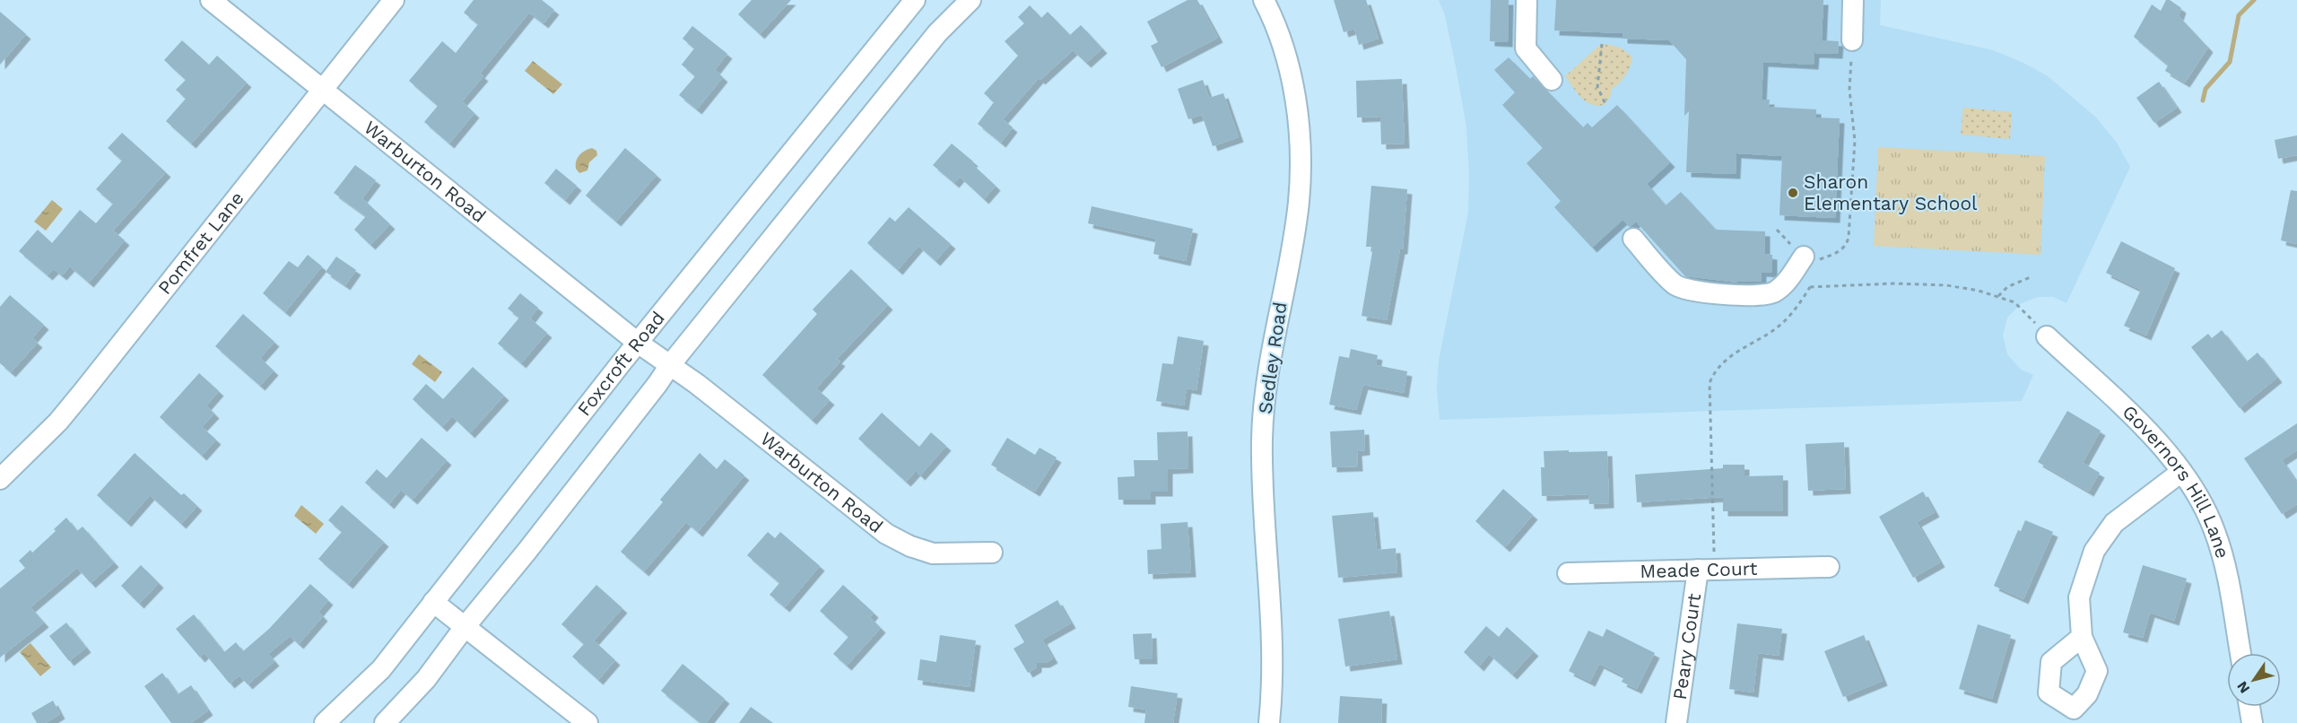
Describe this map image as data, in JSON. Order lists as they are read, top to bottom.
{
  "streets": {
    "street": [
      "Warburton Road",
      "Pomfret Lane",
      "Sedley Road",
      "Foxcroft Road",
      "Governors Hill Lane",
      "Meade Court",
      "Peary Court"
    ]
  },
  "crossings": [
    ["Warburton Road", "Pomfret Lane"],
    ["Warburton Road", "Foxcroft Road"],
    ["Meade Court", "Peary Court"]
  ],
  "places": ["Sharon Elementary School"],
  "north": "bottom left"
}
